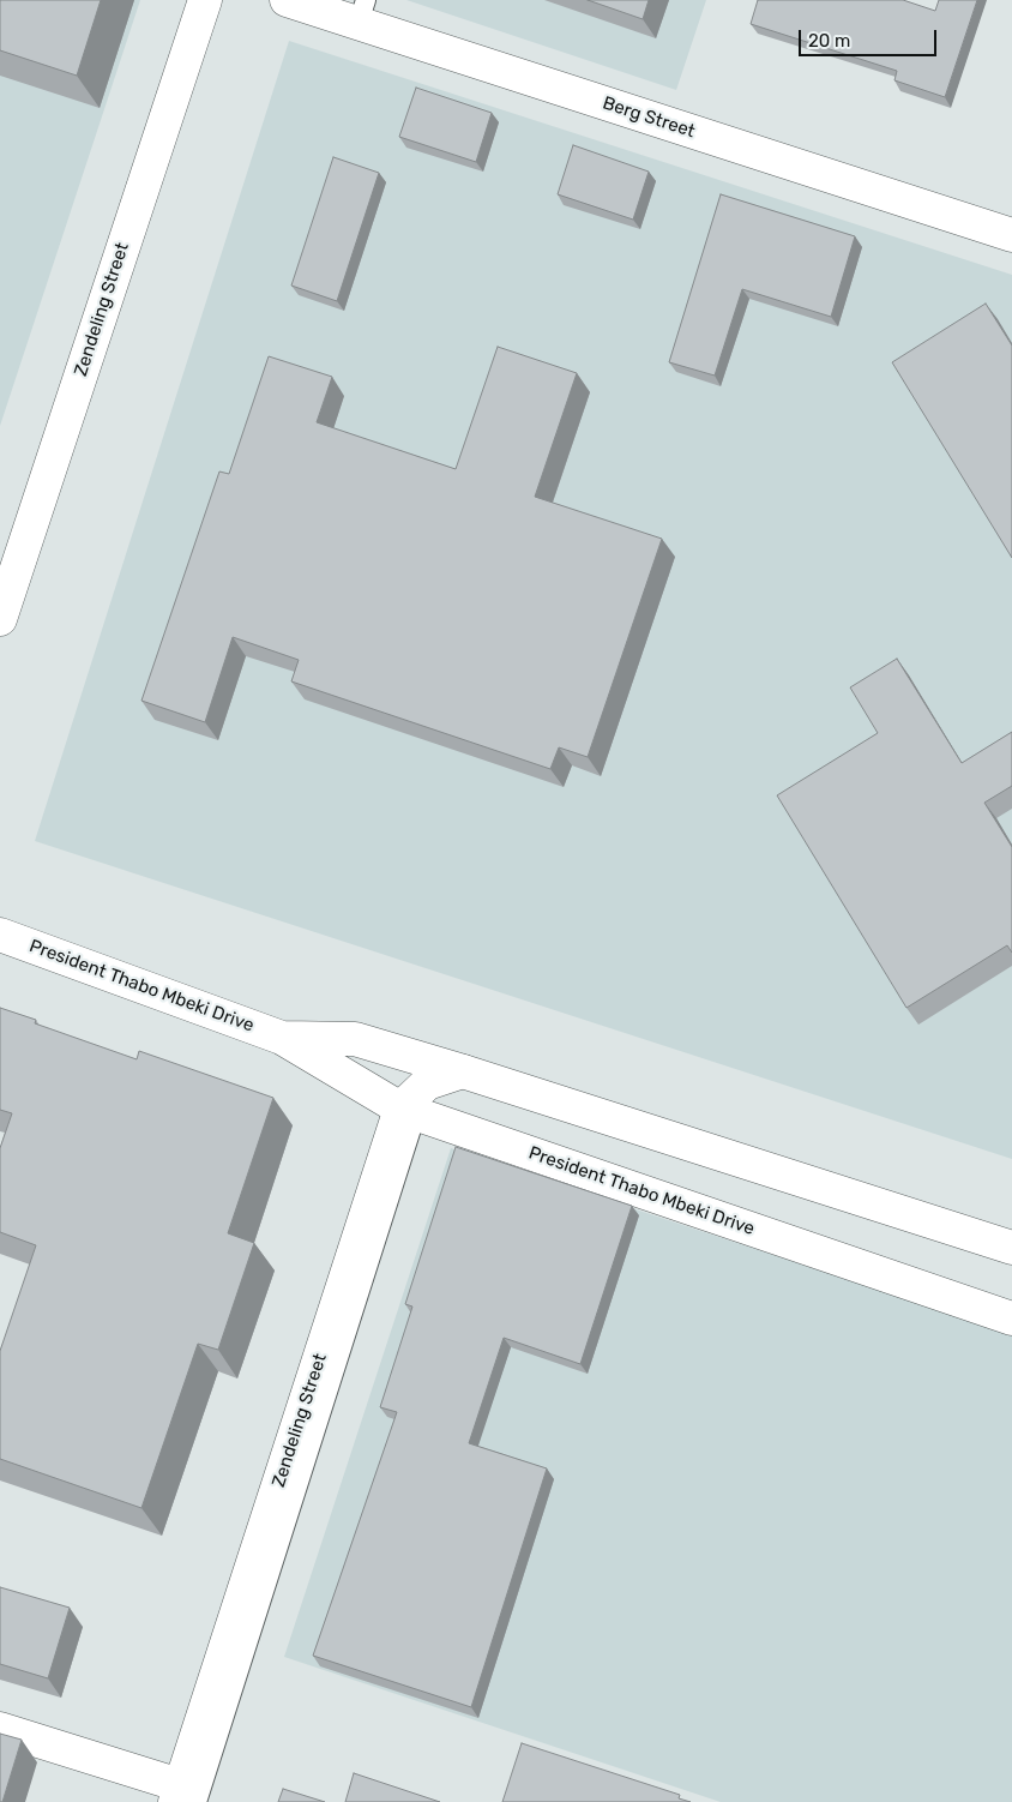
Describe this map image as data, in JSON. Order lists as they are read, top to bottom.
{
  "streets": {
    "street": ["Berg Street", "Zendeling Street", "President Thabo Mbeki Drive"]
  },
  "crossings": [
    ["Zendeling Street", "President Thabo Mbeki Drive"]
  ],
  "scale_bar": "20 m"
}
